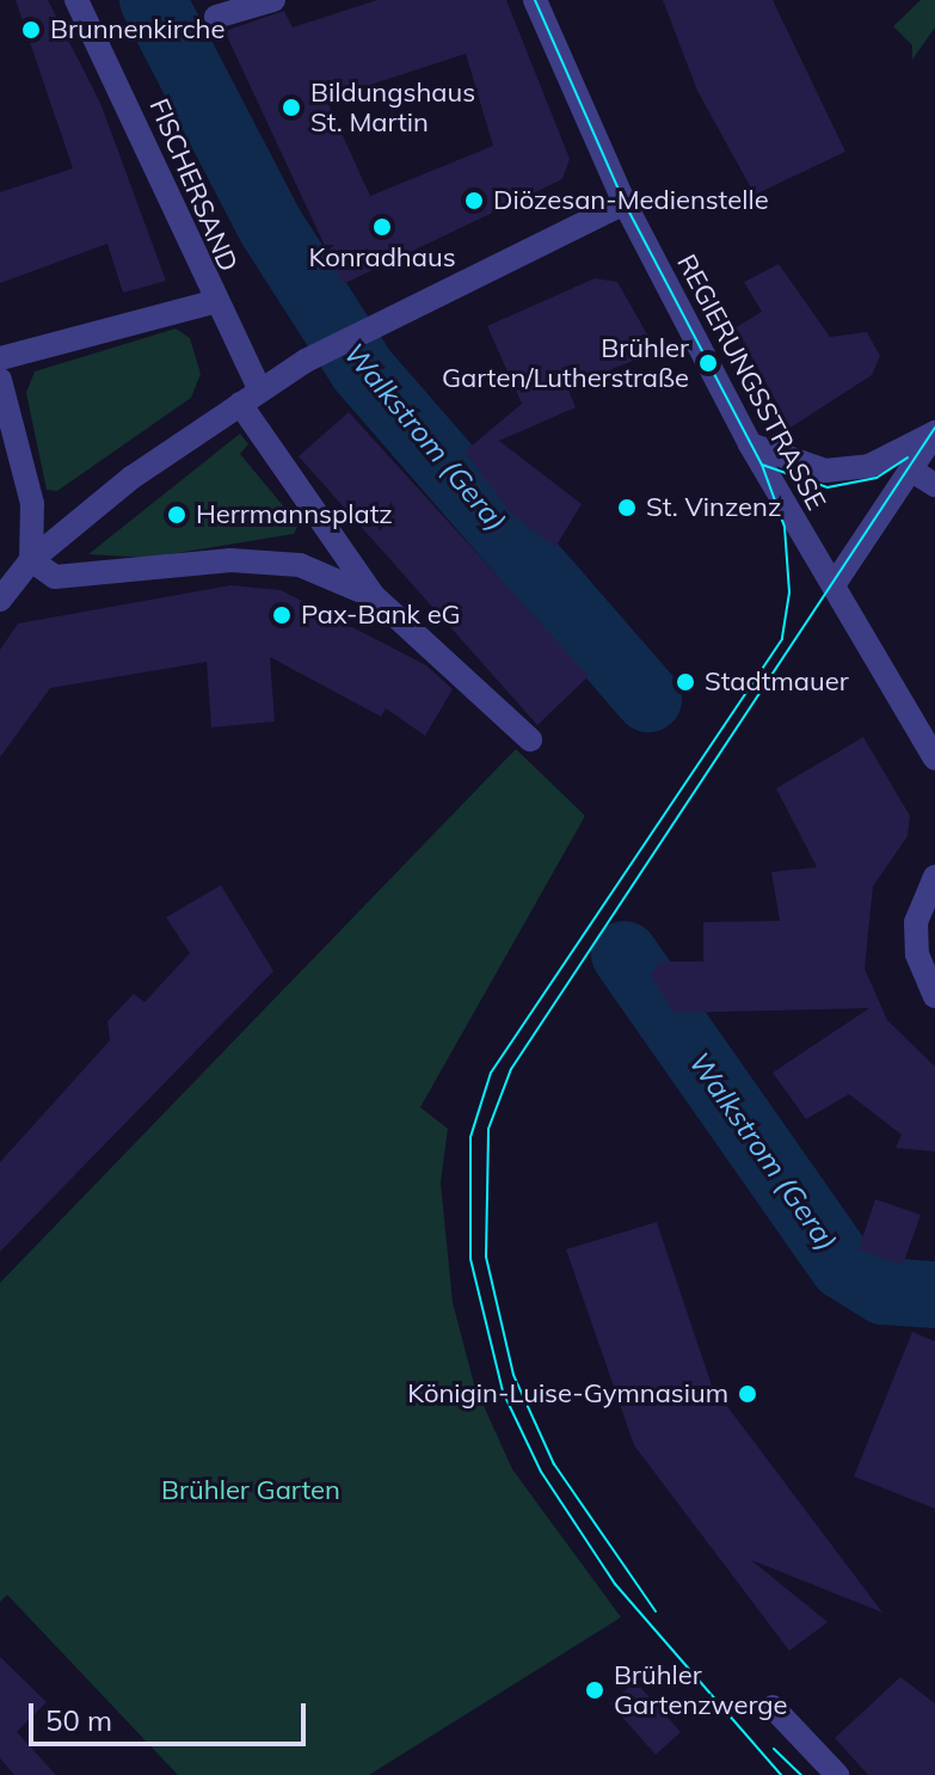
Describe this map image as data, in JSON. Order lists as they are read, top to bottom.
{
  "streets": {
    "street": ["FISCHERSAND", "REGIERUNGSSTRASSE"]
  },
  "water": ["Walkstrom (Gera)"],
  "parks": ["Brühler Garten"],
  "places": [
    "Brunnenkirche",
    "Bildungshaus St. Martin",
    "Diözesan-Medienstelle",
    "Konradhaus",
    "Brühler Garten/Lutherstraße",
    "St. Vinzenz",
    "Herrmannsplatz",
    "Pax-Bank eG",
    "Stadtmauer",
    "Königin-Luise-Gymnasium",
    "Brühler Gartenzwerge"
  ],
  "scale_bar": "50 m"
}
